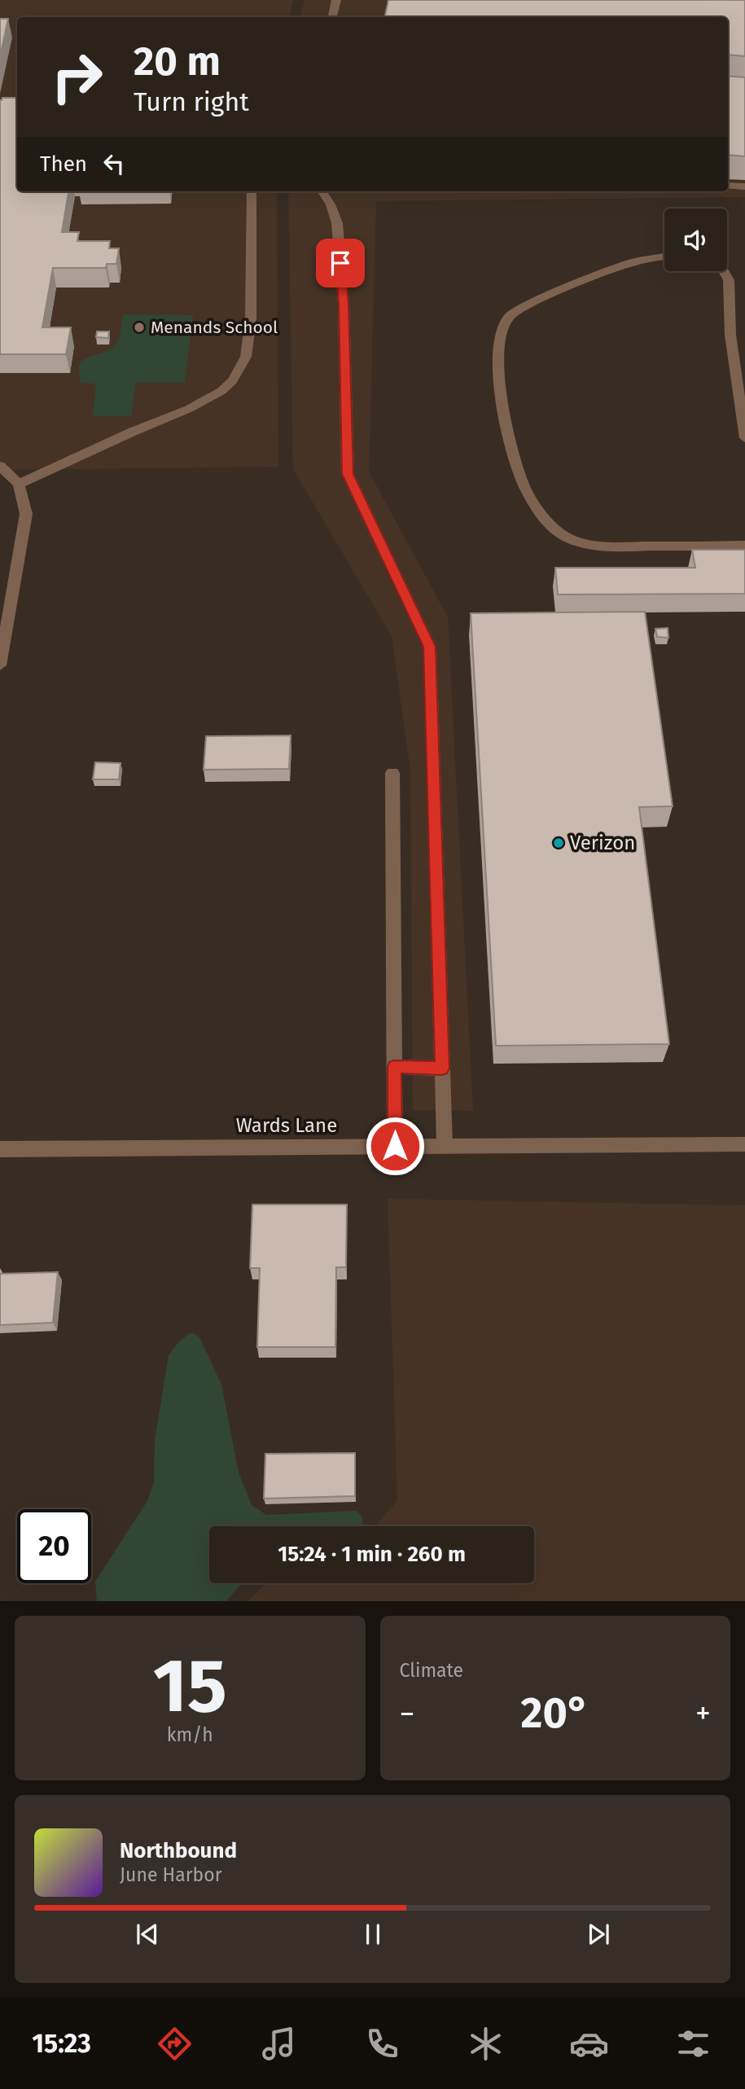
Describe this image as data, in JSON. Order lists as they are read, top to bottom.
{
  "streets": {
    "street": ["Wards Lane"]
  },
  "places": ["Menands School", "Verizon"],
  "page": {
    "turn": ["20 m", "Turn right"],
    "then": "Then",
    "limit": "20",
    "trip": "15:24 · 1 min · 260 m",
    "tile": [
      ["15", "km/h"],
      "Climate"
    ],
    "heat": ["−", "20°", "+"],
    "song": ["Northbound", "June Harbor"],
    "tabs": "15:23"
  }
}
